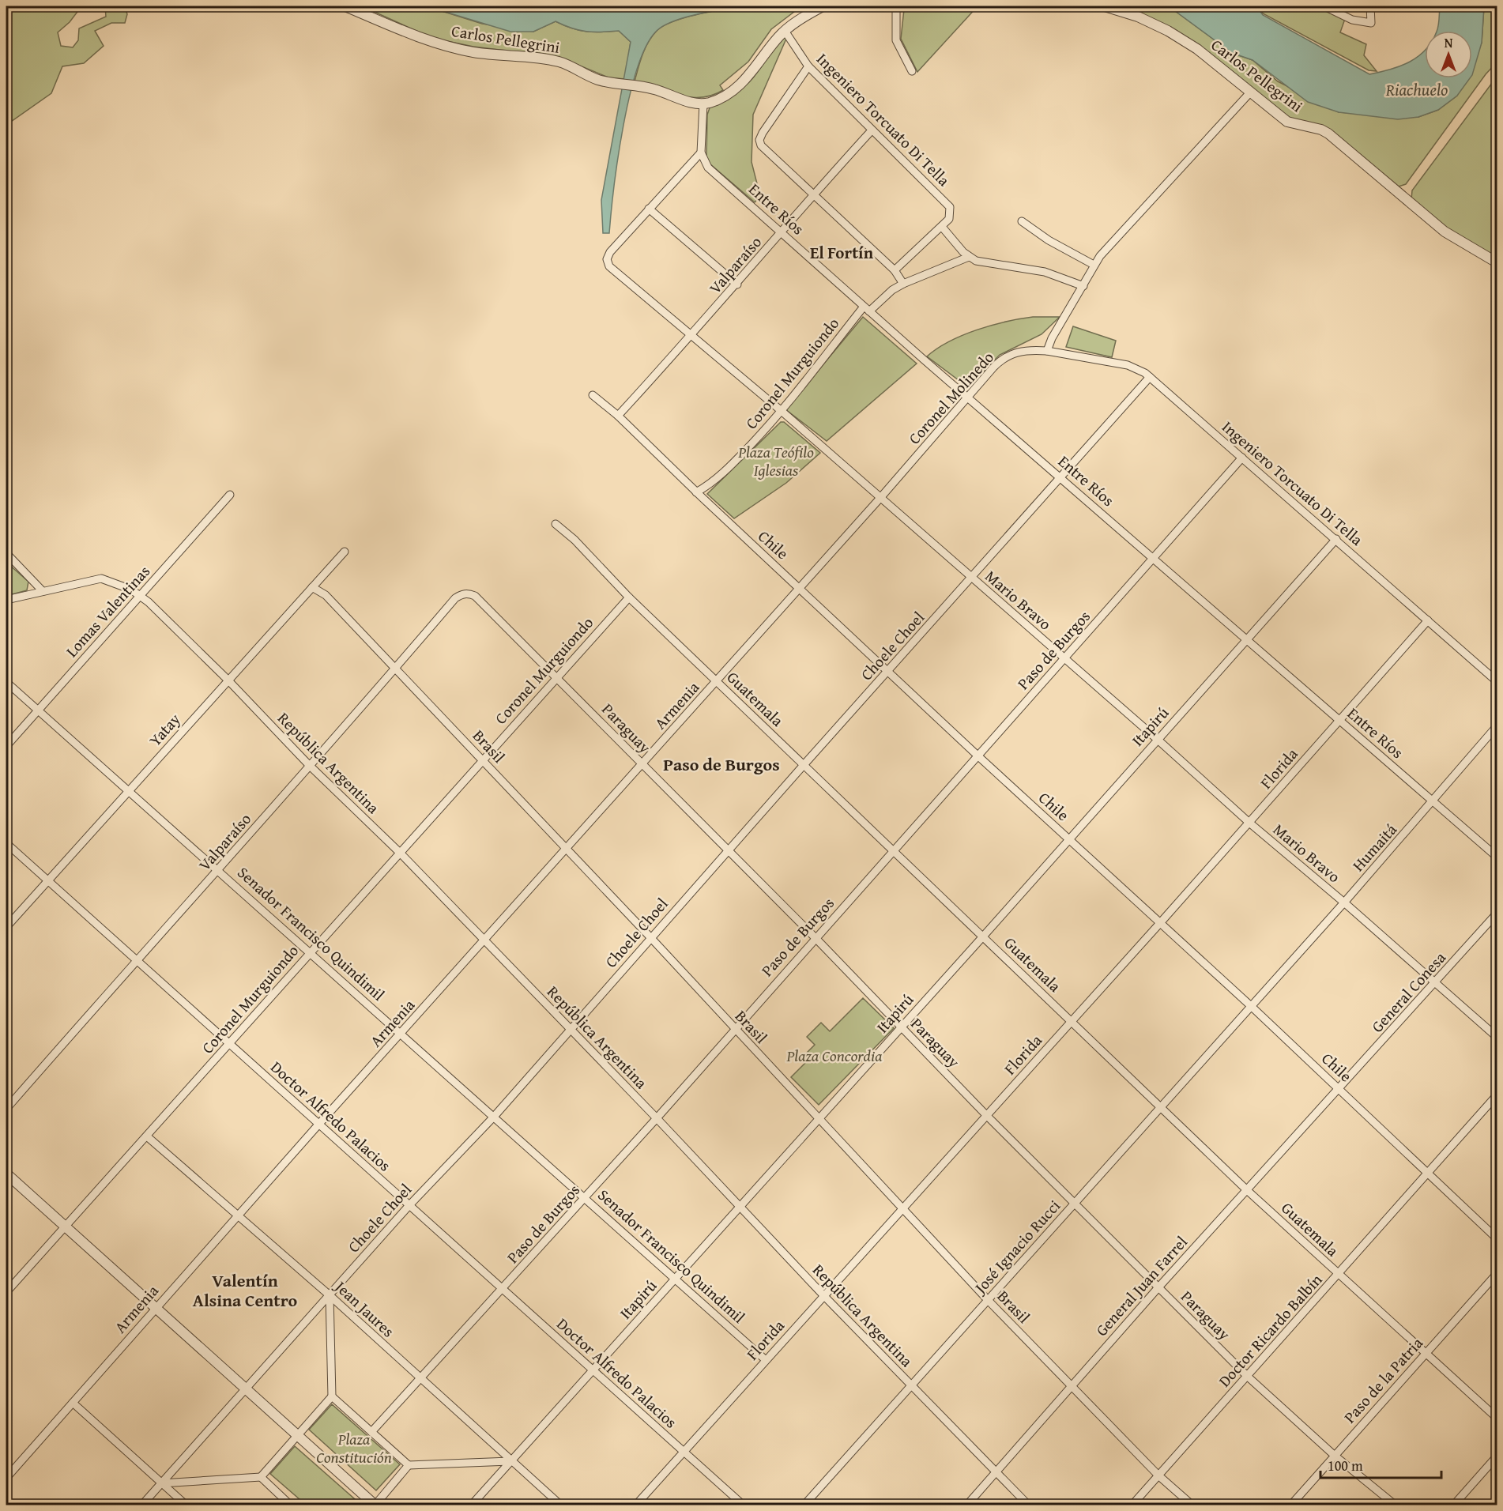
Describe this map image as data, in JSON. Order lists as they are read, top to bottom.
{
  "streets": {
    "street": [
      "Carlos Pellegrini",
      "Ingeniero Torcuato Di Tella",
      "Entre Ríos",
      "Valparaíso",
      "Coronel Murguiondo",
      "Coronel Molinedo",
      "Chile",
      "Mario Bravo",
      "Lomas Valentinas",
      "Choele Choel",
      "Paso de Burgos",
      "Guatemala",
      "Armenia",
      "Itapirú",
      "Paraguay",
      "Yatay",
      "Brasil",
      "República Argentina",
      "Florida",
      "Humaitá",
      "Senador Francisco Quindimil",
      "General Conesa",
      "Doctor Alfredo Palacios",
      "José Ignacio Rucci",
      "General Juan Farrel",
      "Jean Jaures",
      "Doctor Ricardo Balbín",
      "Paso de la Patria"
    ]
  },
  "crossings": [
    ["Ingeniero Torcuato Di Tella", "Valparaíso"],
    ["Ingeniero Torcuato Di Tella", "Coronel Molinedo"],
    ["Ingeniero Torcuato Di Tella", "Choele Choel"],
    ["Ingeniero Torcuato Di Tella", "Paso de Burgos"],
    ["Ingeniero Torcuato Di Tella", "Itapirú"],
    ["Ingeniero Torcuato Di Tella", "Florida"],
    ["Entre Ríos", "Valparaíso"],
    ["Entre Ríos", "Coronel Murguiondo"],
    ["Entre Ríos", "Coronel Molinedo"],
    ["Entre Ríos", "Choele Choel"],
    ["Entre Ríos", "Paso de Burgos"],
    ["Entre Ríos", "Itapirú"],
    ["Entre Ríos", "Florida"],
    ["Entre Ríos", "Humaitá"],
    ["Valparaíso", "Chile"],
    ["Valparaíso", "Mario Bravo"],
    ["Valparaíso", "Paraguay"],
    ["Valparaíso", "Brasil"],
    ["Valparaíso", "República Argentina"],
    ["Valparaíso", "Senador Francisco Quindimil"],
    ["Valparaíso", "Doctor Alfredo Palacios"],
    ["Coronel Murguiondo", "Chile"],
    ["Coronel Murguiondo", "Mario Bravo"],
    ["Coronel Murguiondo", "Guatemala"],
    ["Coronel Murguiondo", "Paraguay"],
    ["Coronel Murguiondo", "Brasil"],
    ["Coronel Murguiondo", "República Argentina"],
    ["Coronel Murguiondo", "Senador Francisco Quindimil"],
    ["Coronel Murguiondo", "Doctor Alfredo Palacios"],
    ["Coronel Murguiondo", "Jean Jaures"],
    ["Coronel Molinedo", "Chile"],
    ["Coronel Molinedo", "Mario Bravo"],
    ["Coronel Molinedo", "Armenia"],
    ["Chile", "Choele Choel"],
    ["Chile", "Paso de Burgos"],
    ["Chile", "Armenia"],
    ["Chile", "Itapirú"],
    ["Chile", "Florida"],
    ["Chile", "Humaitá"],
    ["Chile", "General Conesa"],
    ["Chile", "José Ignacio Rucci"],
    ["Chile", "General Juan Farrel"],
    ["Chile", "Doctor Ricardo Balbín"],
    ["Mario Bravo", "Choele Choel"],
    ["Mario Bravo", "Paso de Burgos"],
    ["Mario Bravo", "Itapirú"],
    ["Mario Bravo", "Florida"],
    ["Mario Bravo", "Humaitá"],
    ["Mario Bravo", "General Conesa"],
    ["Lomas Valentinas", "República Argentina"],
    ["Lomas Valentinas", "Senador Francisco Quindimil"],
    ["Choele Choel", "Guatemala"],
    ["Choele Choel", "Paraguay"],
    ["Choele Choel", "Brasil"],
    ["Choele Choel", "República Argentina"],
    ["Choele Choel", "Senador Francisco Quindimil"],
    ["Choele Choel", "Doctor Alfredo Palacios"],
    ["Choele Choel", "Jean Jaures"],
    ["Paso de Burgos", "Guatemala"],
    ["Paso de Burgos", "Paraguay"],
    ["Paso de Burgos", "Brasil"],
    ["Paso de Burgos", "República Argentina"],
    ["Paso de Burgos", "Senador Francisco Quindimil"],
    ["Paso de Burgos", "Doctor Alfredo Palacios"],
    ["Paso de Burgos", "Jean Jaures"],
    ["Guatemala", "Armenia"],
    ["Guatemala", "Itapirú"],
    ["Guatemala", "Florida"],
    ["Guatemala", "José Ignacio Rucci"],
    ["Guatemala", "General Juan Farrel"],
    ["Guatemala", "Doctor Ricardo Balbín"],
    ["Guatemala", "Paso de la Patria"],
    ["Armenia", "Paraguay"],
    ["Armenia", "Brasil"],
    ["Armenia", "República Argentina"],
    ["Armenia", "Senador Francisco Quindimil"],
    ["Armenia", "Doctor Alfredo Palacios"],
    ["Armenia", "Jean Jaures"],
    ["Itapirú", "Paraguay"],
    ["Itapirú", "Brasil"],
    ["Itapirú", "República Argentina"],
    ["Itapirú", "Senador Francisco Quindimil"],
    ["Itapirú", "Doctor Alfredo Palacios"],
    ["Itapirú", "Jean Jaures"],
    ["Paraguay", "Florida"],
    ["Paraguay", "José Ignacio Rucci"],
    ["Paraguay", "General Juan Farrel"],
    ["Paraguay", "Doctor Ricardo Balbín"],
    ["Paraguay", "Paso de la Patria"],
    ["Yatay", "Brasil"],
    ["Yatay", "República Argentina"],
    ["Yatay", "Senador Francisco Quindimil"],
    ["Yatay", "Doctor Alfredo Palacios"],
    ["Brasil", "Florida"],
    ["Brasil", "José Ignacio Rucci"],
    ["Brasil", "General Juan Farrel"],
    ["Brasil", "Doctor Ricardo Balbín"],
    ["República Argentina", "Florida"],
    ["República Argentina", "José Ignacio Rucci"],
    ["República Argentina", "General Juan Farrel"],
    ["Florida", "Senador Francisco Quindimil"],
    ["Florida", "Doctor Alfredo Palacios"],
    ["Humaitá", "José Ignacio Rucci"],
    ["General Conesa", "General Juan Farrel"]
  ],
  "districts": ["El Fortín", "Paso de Burgos", "Valentín Alsina Centro"],
  "water": ["Riachuelo"],
  "parks": ["Plaza Teófilo Iglesias", "Plaza Concordia", "Plaza Constitución"],
  "scale_bar": "100 m",
  "north": "top"
}
